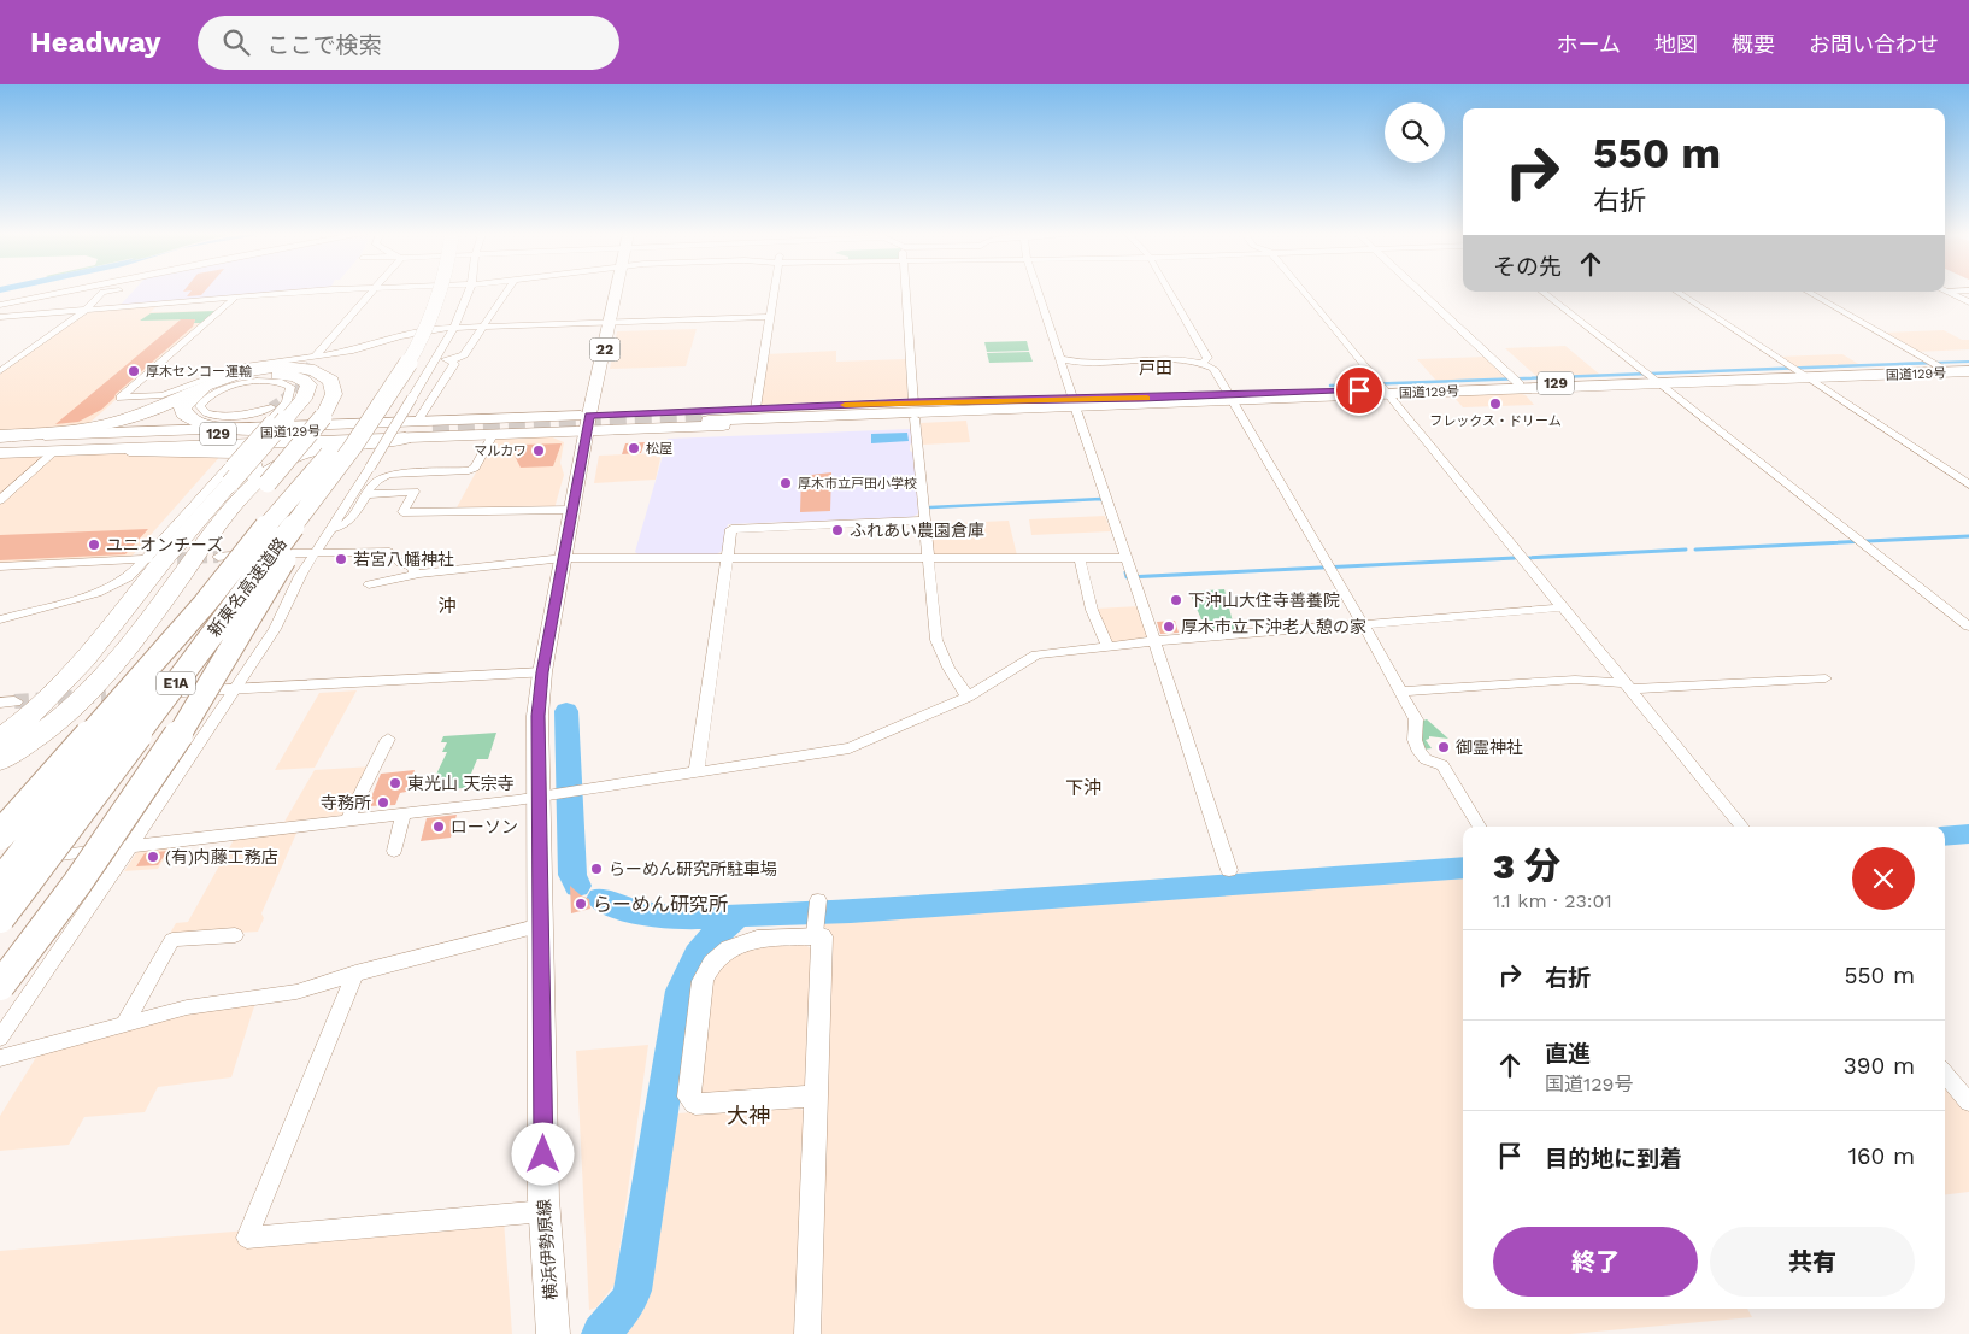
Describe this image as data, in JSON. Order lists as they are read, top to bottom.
{
  "streets": {
    "highway": [
      "国道129号",
      "129",
      "新東名高速道路",
      "E1A"
    ],
    "main road": ["22", "横浜伊勢原線"]
  },
  "crossings": [
    ["国道129号", "129"],
    ["129", "横浜伊勢原線"]
  ],
  "districts": [
    "戸田",
    "沖",
    "下沖",
    "大神"
  ],
  "places": [
    "厚木センコー運輸",
    "フレックス・ドリーム",
    "松屋",
    "マルカワ",
    "厚木市立戸田小学校",
    "ふれあい農園倉庫",
    "ユニオンチーズ",
    "若宮八幡神社",
    "下沖山大住寺善養院",
    "厚木市立下沖老人憩の家",
    "御霊神社",
    "東光山 天宗寺",
    "寺務所",
    "ローソン",
    "(有)内藤工務店",
    "らーめん研究所駐車場",
    "らーめん研究所"
  ],
  "page": {
    "header": "Headway",
    "search": "ここで検索",
    "nav": [
      "ホーム",
      "地図",
      "概要",
      "お問い合わせ"
    ],
    "turn": ["550 m", "右折"],
    "then": "その先",
    "heading": ["3 分", "1.1 km · 23:01"],
    "list": [
      {
        "name": "右折",
        "value": "550 m"
      },
      {
        "name": "直進",
        "note": "国道129号",
        "value": "390 m"
      },
      {
        "name": "目的地に到着",
        "value": "160 m"
      }
    ],
    "buttons": ["終了", "共有"]
  }
}
